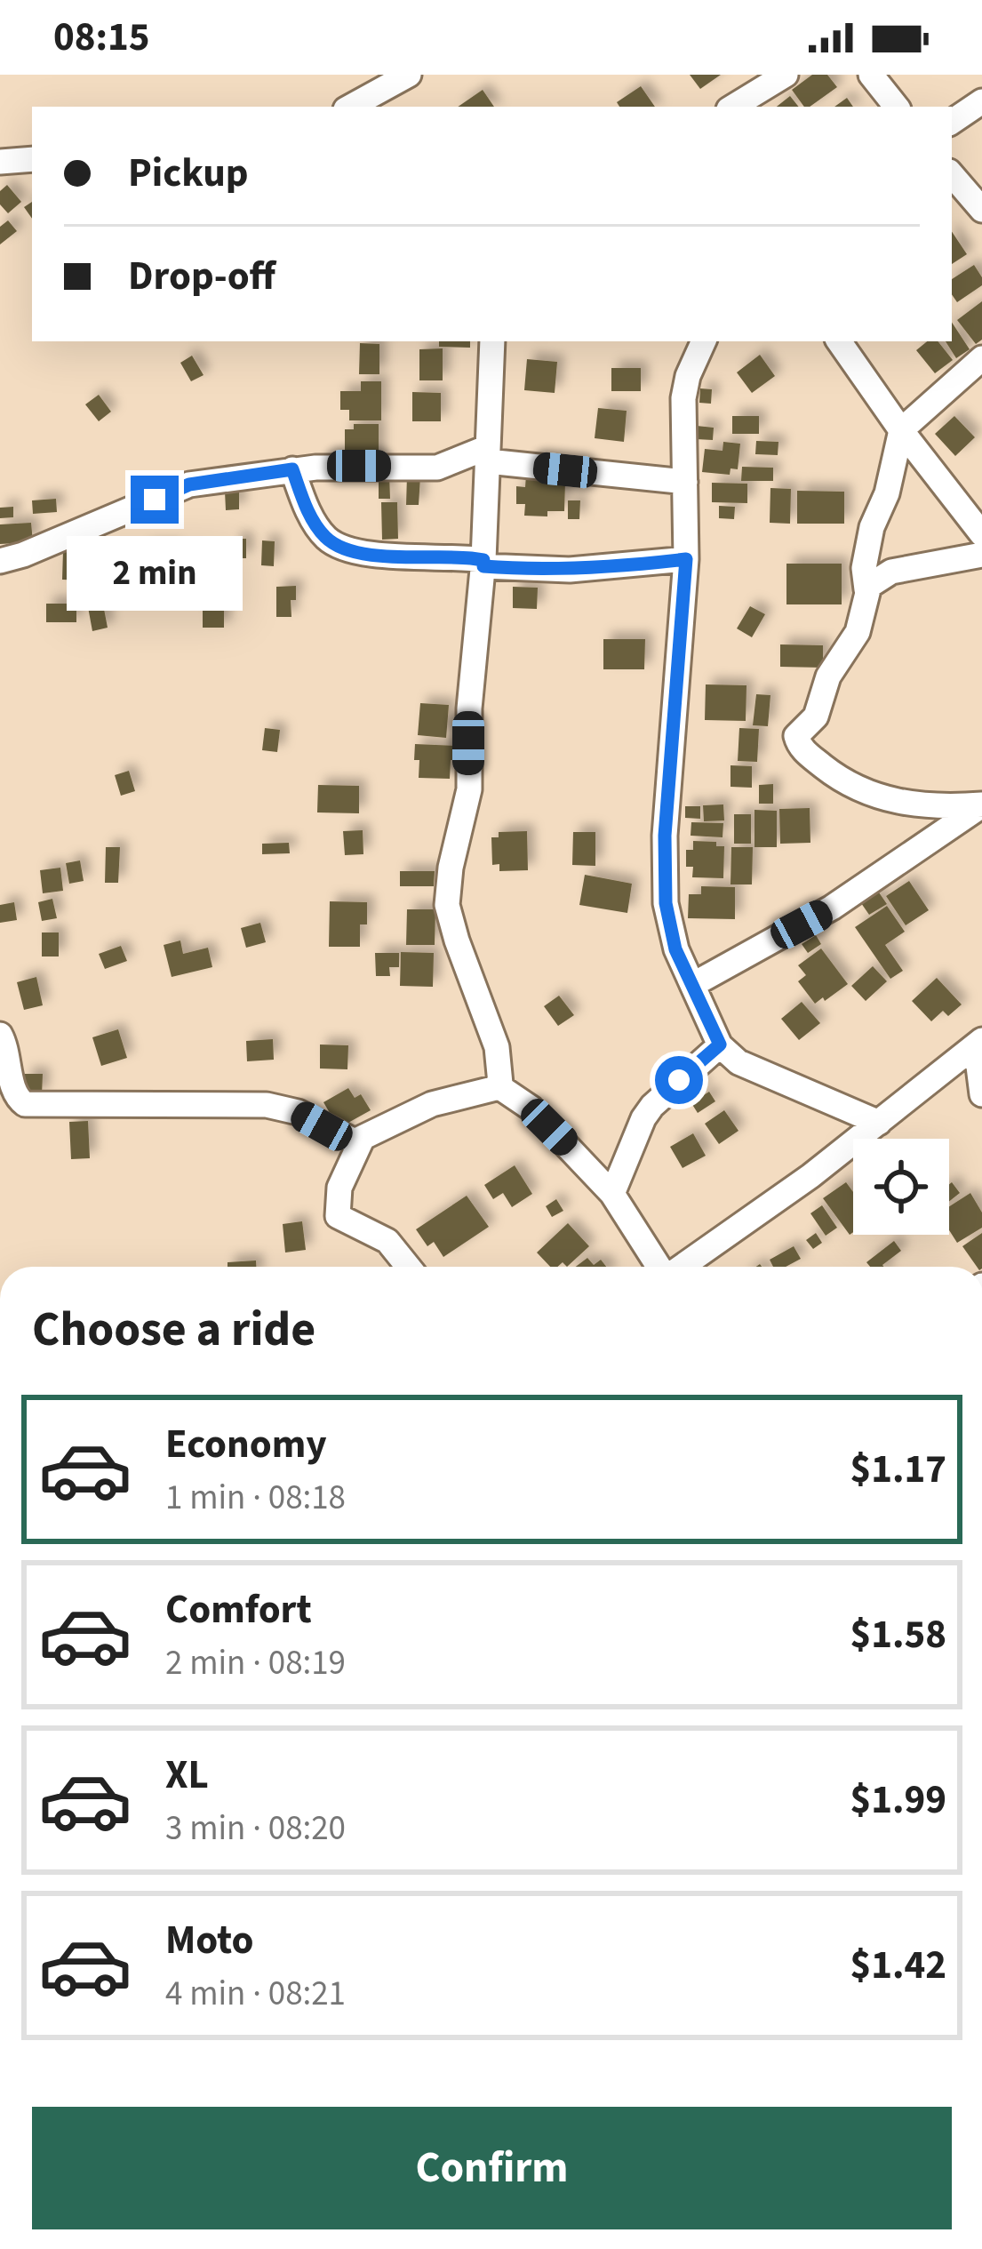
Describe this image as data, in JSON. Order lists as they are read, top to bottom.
{
  "page": {
    "status": "08:15",
    "banner": ["Pickup", "Drop-off"],
    "bubble": "2 min",
    "heading": "Choose a ride",
    "list": [
      {
        "name": "Economy",
        "note": "1 min · 08:18",
        "value": "$1.17"
      },
      {
        "name": "Comfort",
        "note": "2 min · 08:19",
        "value": "$1.58"
      },
      {
        "name": "XL",
        "note": "3 min · 08:20",
        "value": "$1.99"
      },
      {
        "name": "Moto",
        "note": "4 min · 08:21",
        "value": "$1.42"
      }
    ],
    "buttons": "Confirm"
  }
}
